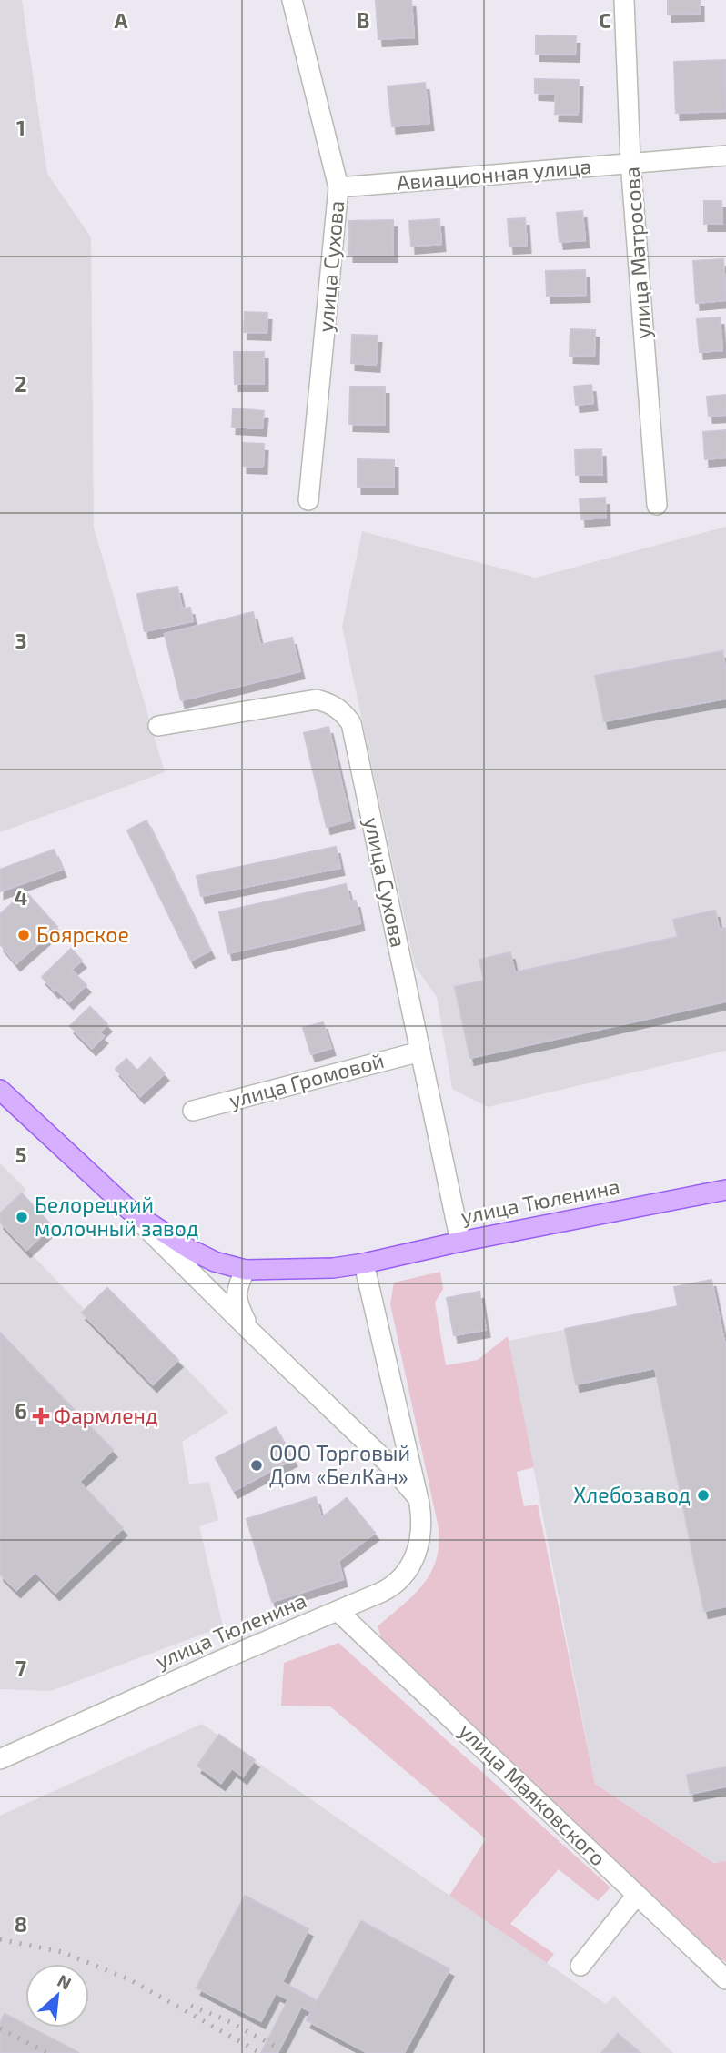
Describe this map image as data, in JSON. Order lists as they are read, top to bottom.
{
  "streets": {
    "main road": ["улица Тюленина"],
    "street": [
      "Авиационная улица",
      "улица Матросова",
      "улица Сухова",
      "улица Громовой",
      "улица Маяковского"
    ]
  },
  "crossings": [
    ["Авиационная улица", "улица Матросова"],
    ["Авиационная улица", "улица Сухова"],
    ["улица Сухова", "улица Громовой"],
    ["улица Сухова", "улица Тюленина"],
    ["улица Тюленина", "улица Маяковского"]
  ],
  "places": {
    "other": [
      "Боярское",
      "Белорецкий молочный завод",
      "ООО Торговый Дом «БелКан»",
      "Хлебозавод"
    ],
    "health": ["Фармленд"]
  },
  "north": "top right",
  "grid": {
    "columns": ["A", "B", "C"],
    "rows": [
      "1",
      "2",
      "3",
      "4",
      "5",
      "6",
      "7",
      "8"
    ]
  }
}
